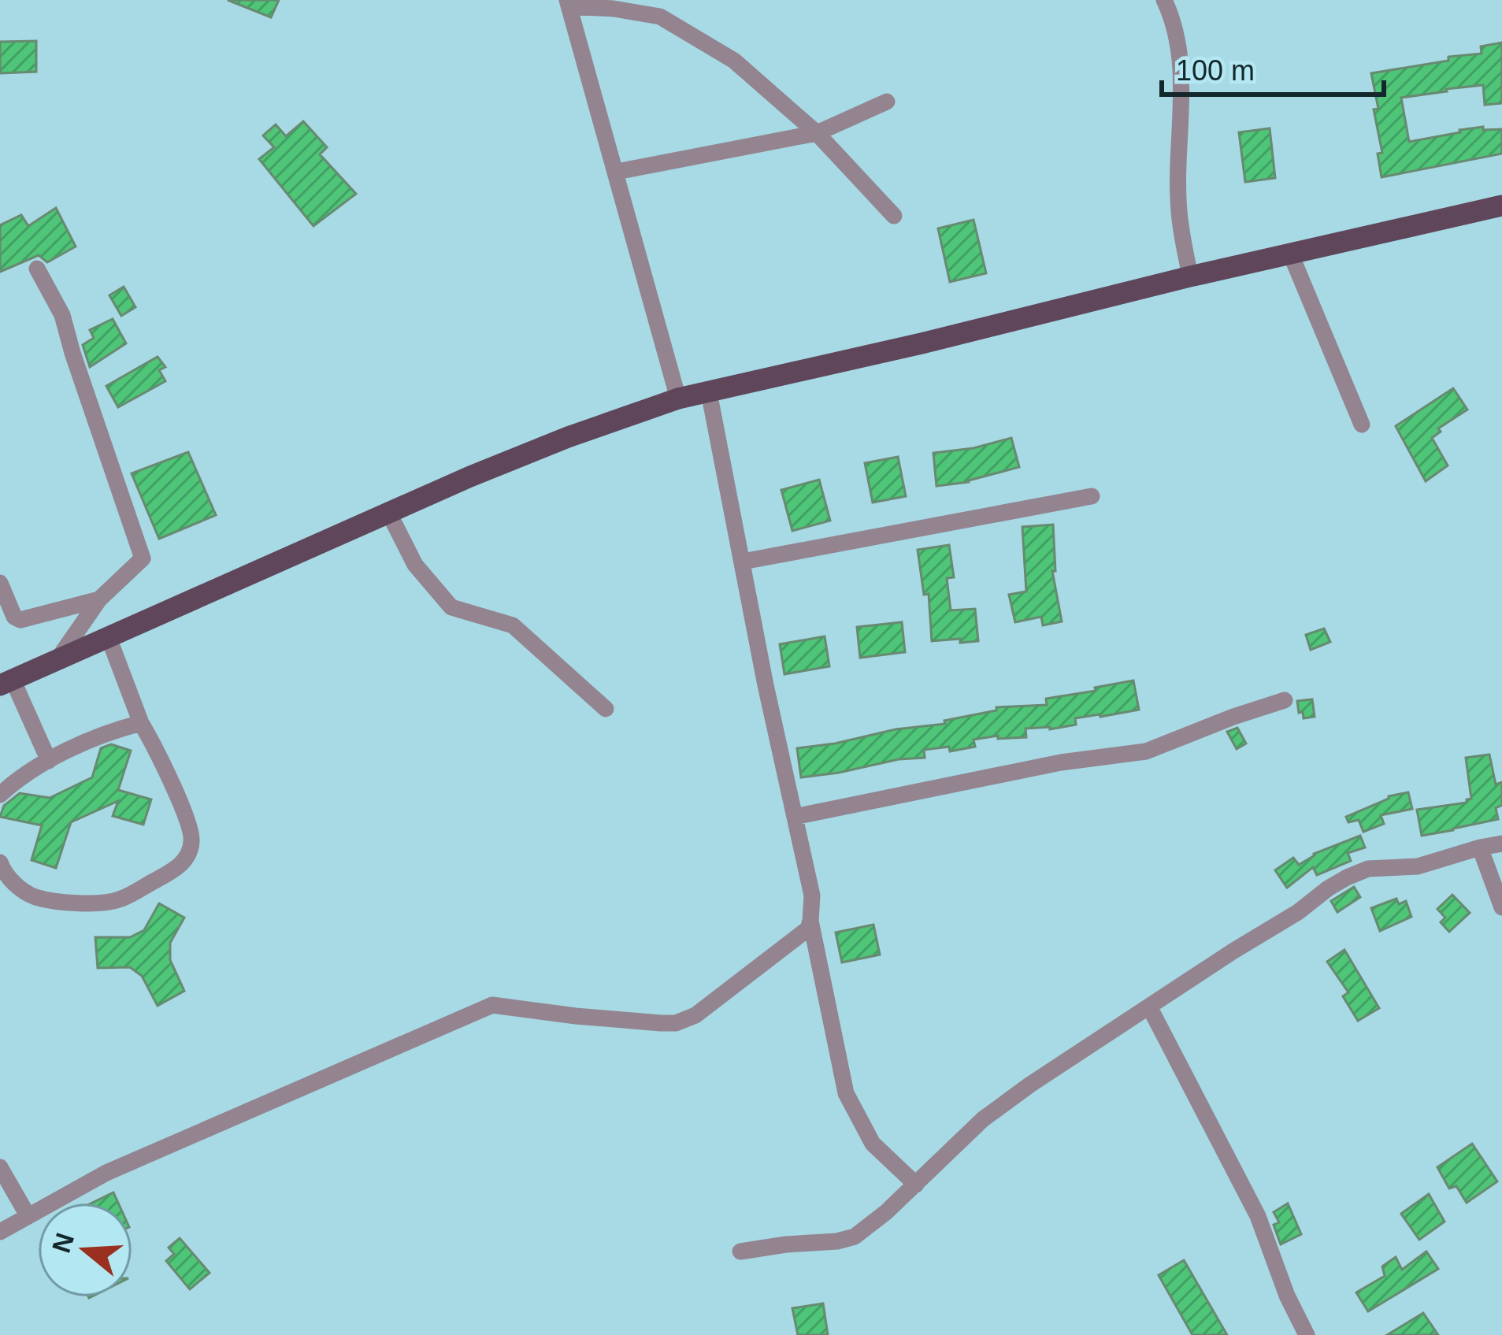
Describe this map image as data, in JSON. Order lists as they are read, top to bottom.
{
  "scale_bar": "100 m",
  "north": "left"
}
